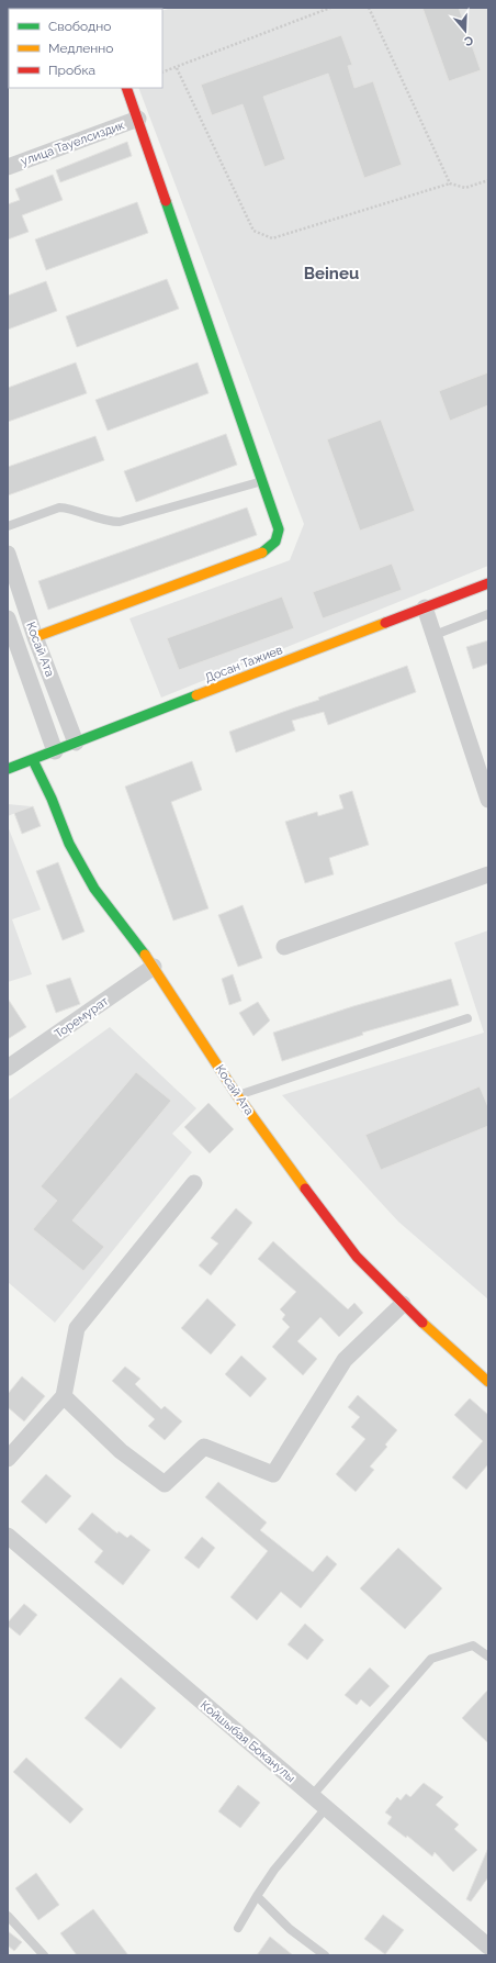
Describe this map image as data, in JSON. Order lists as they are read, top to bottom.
{
  "streets": {
    "street": [
      "улица Тауелсиздик",
      "Косай Ата",
      "Досан Тажиев",
      "Торемурат",
      "Койшыбая Боканулы"
    ]
  },
  "crossings": [
    ["Косай Ата", "Досан Тажиев"],
    ["Косай Ата", "Торемурат"]
  ],
  "districts": ["Beineu"],
  "legend": ["Свободно", "Медленно", "Пробка"],
  "north": "bottom"
}
